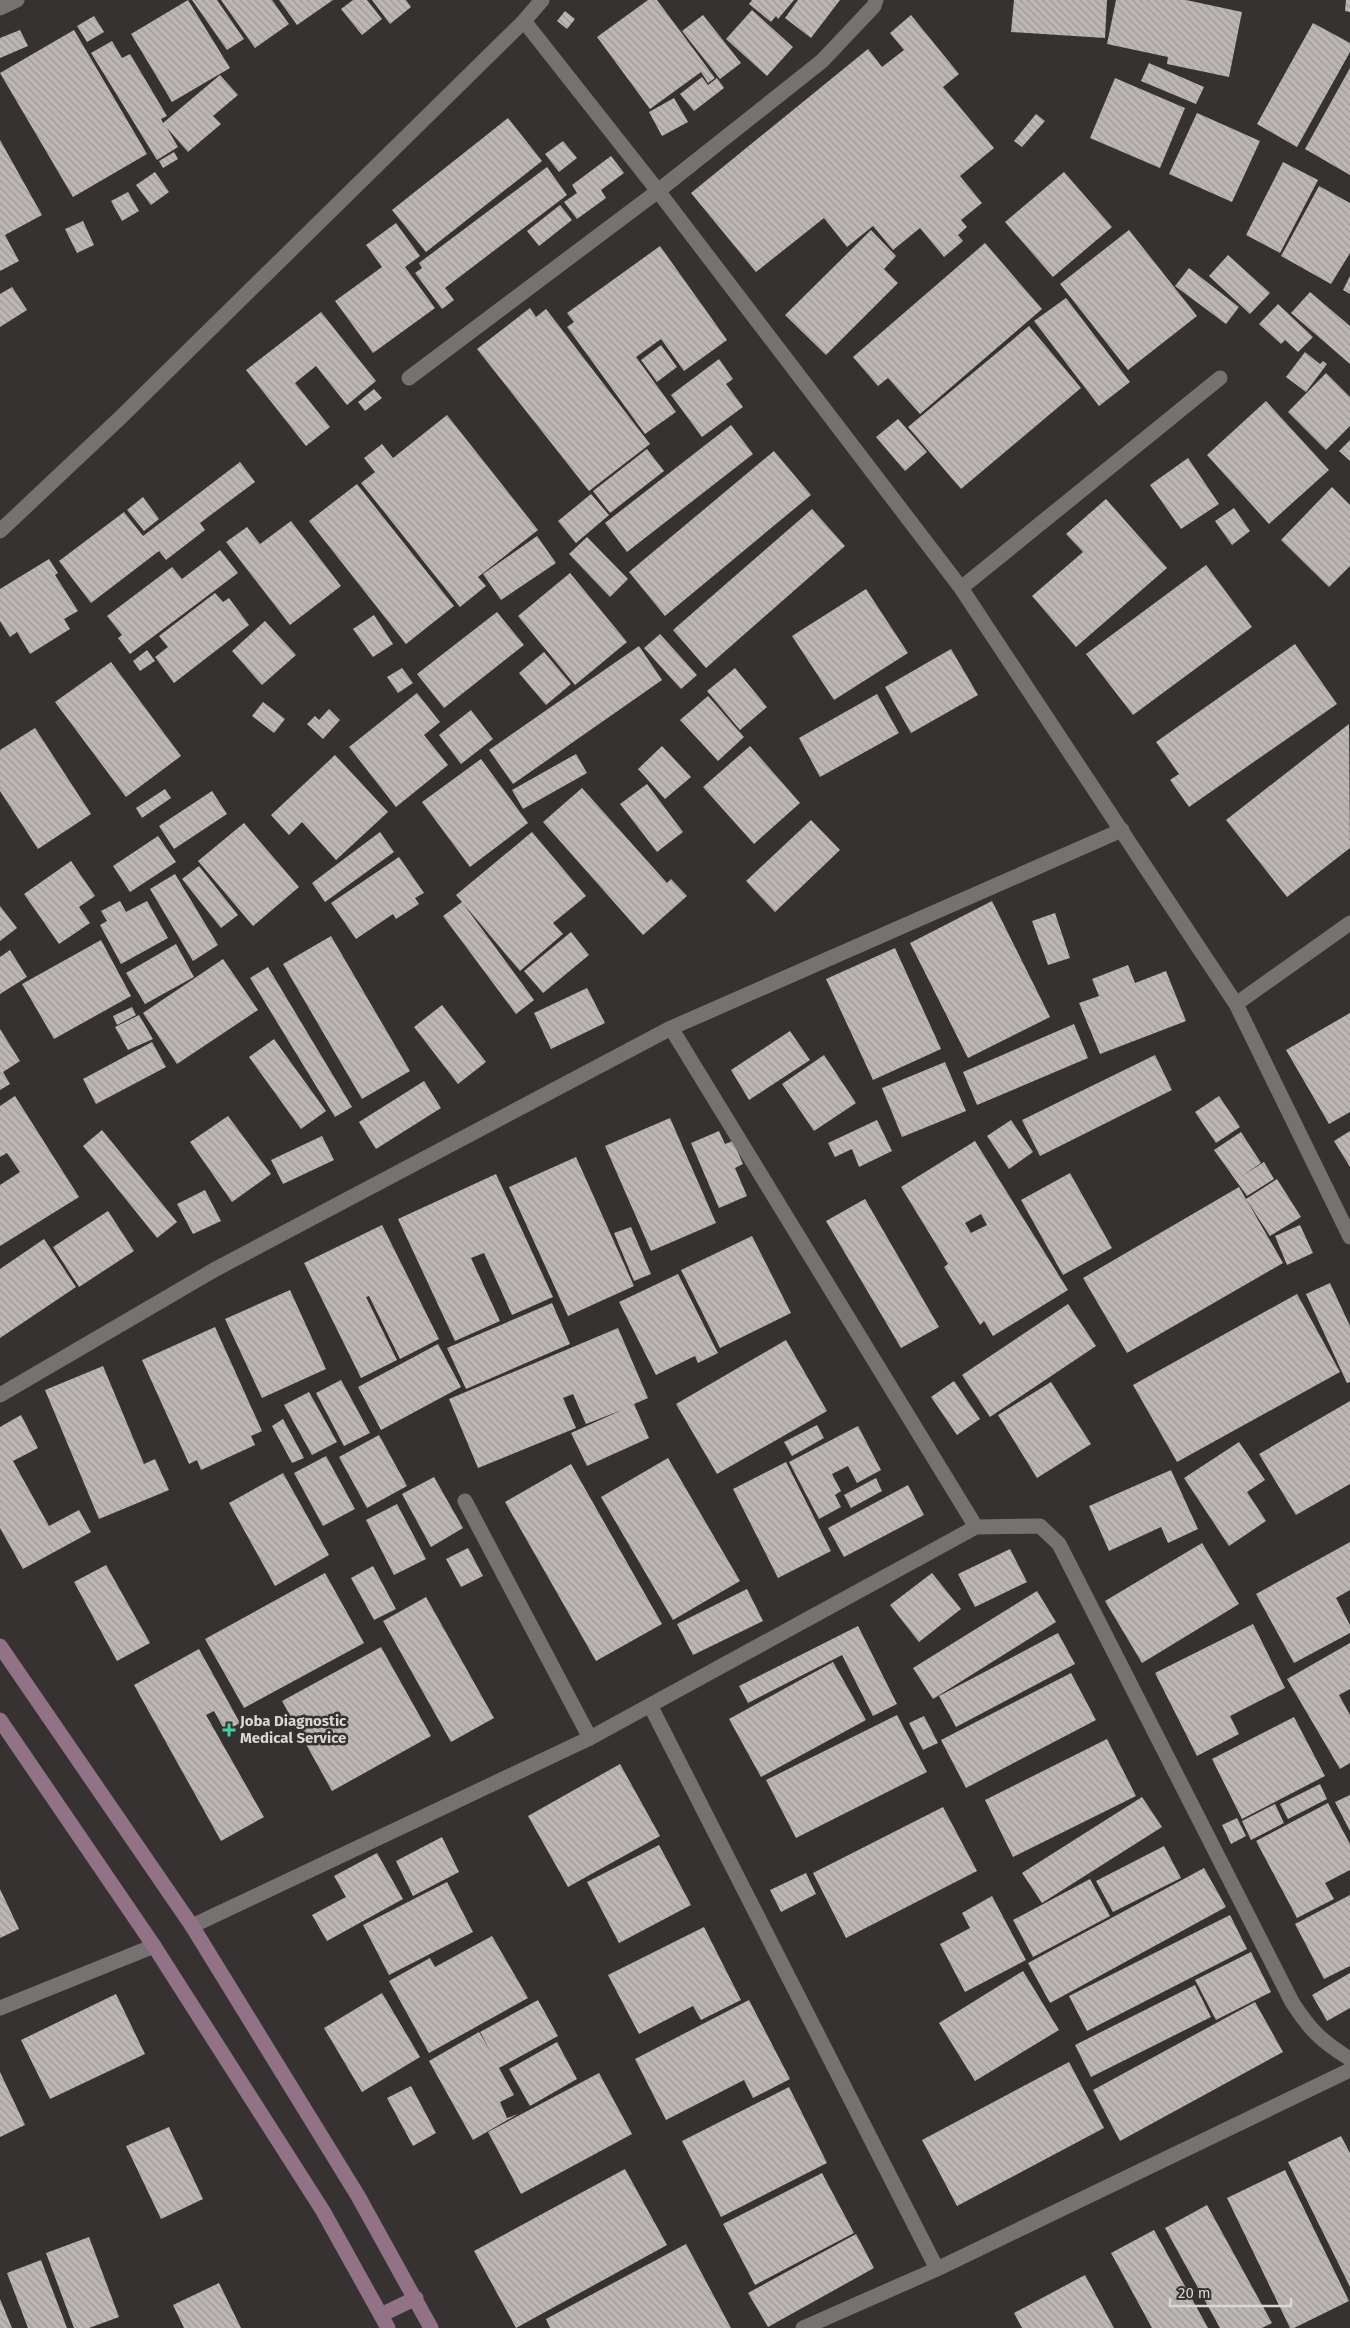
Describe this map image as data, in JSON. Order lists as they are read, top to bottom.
{
  "places": {
    "health": ["Joba Diagnostic Medical Service"]
  },
  "scale_bar": "20 m"
}
